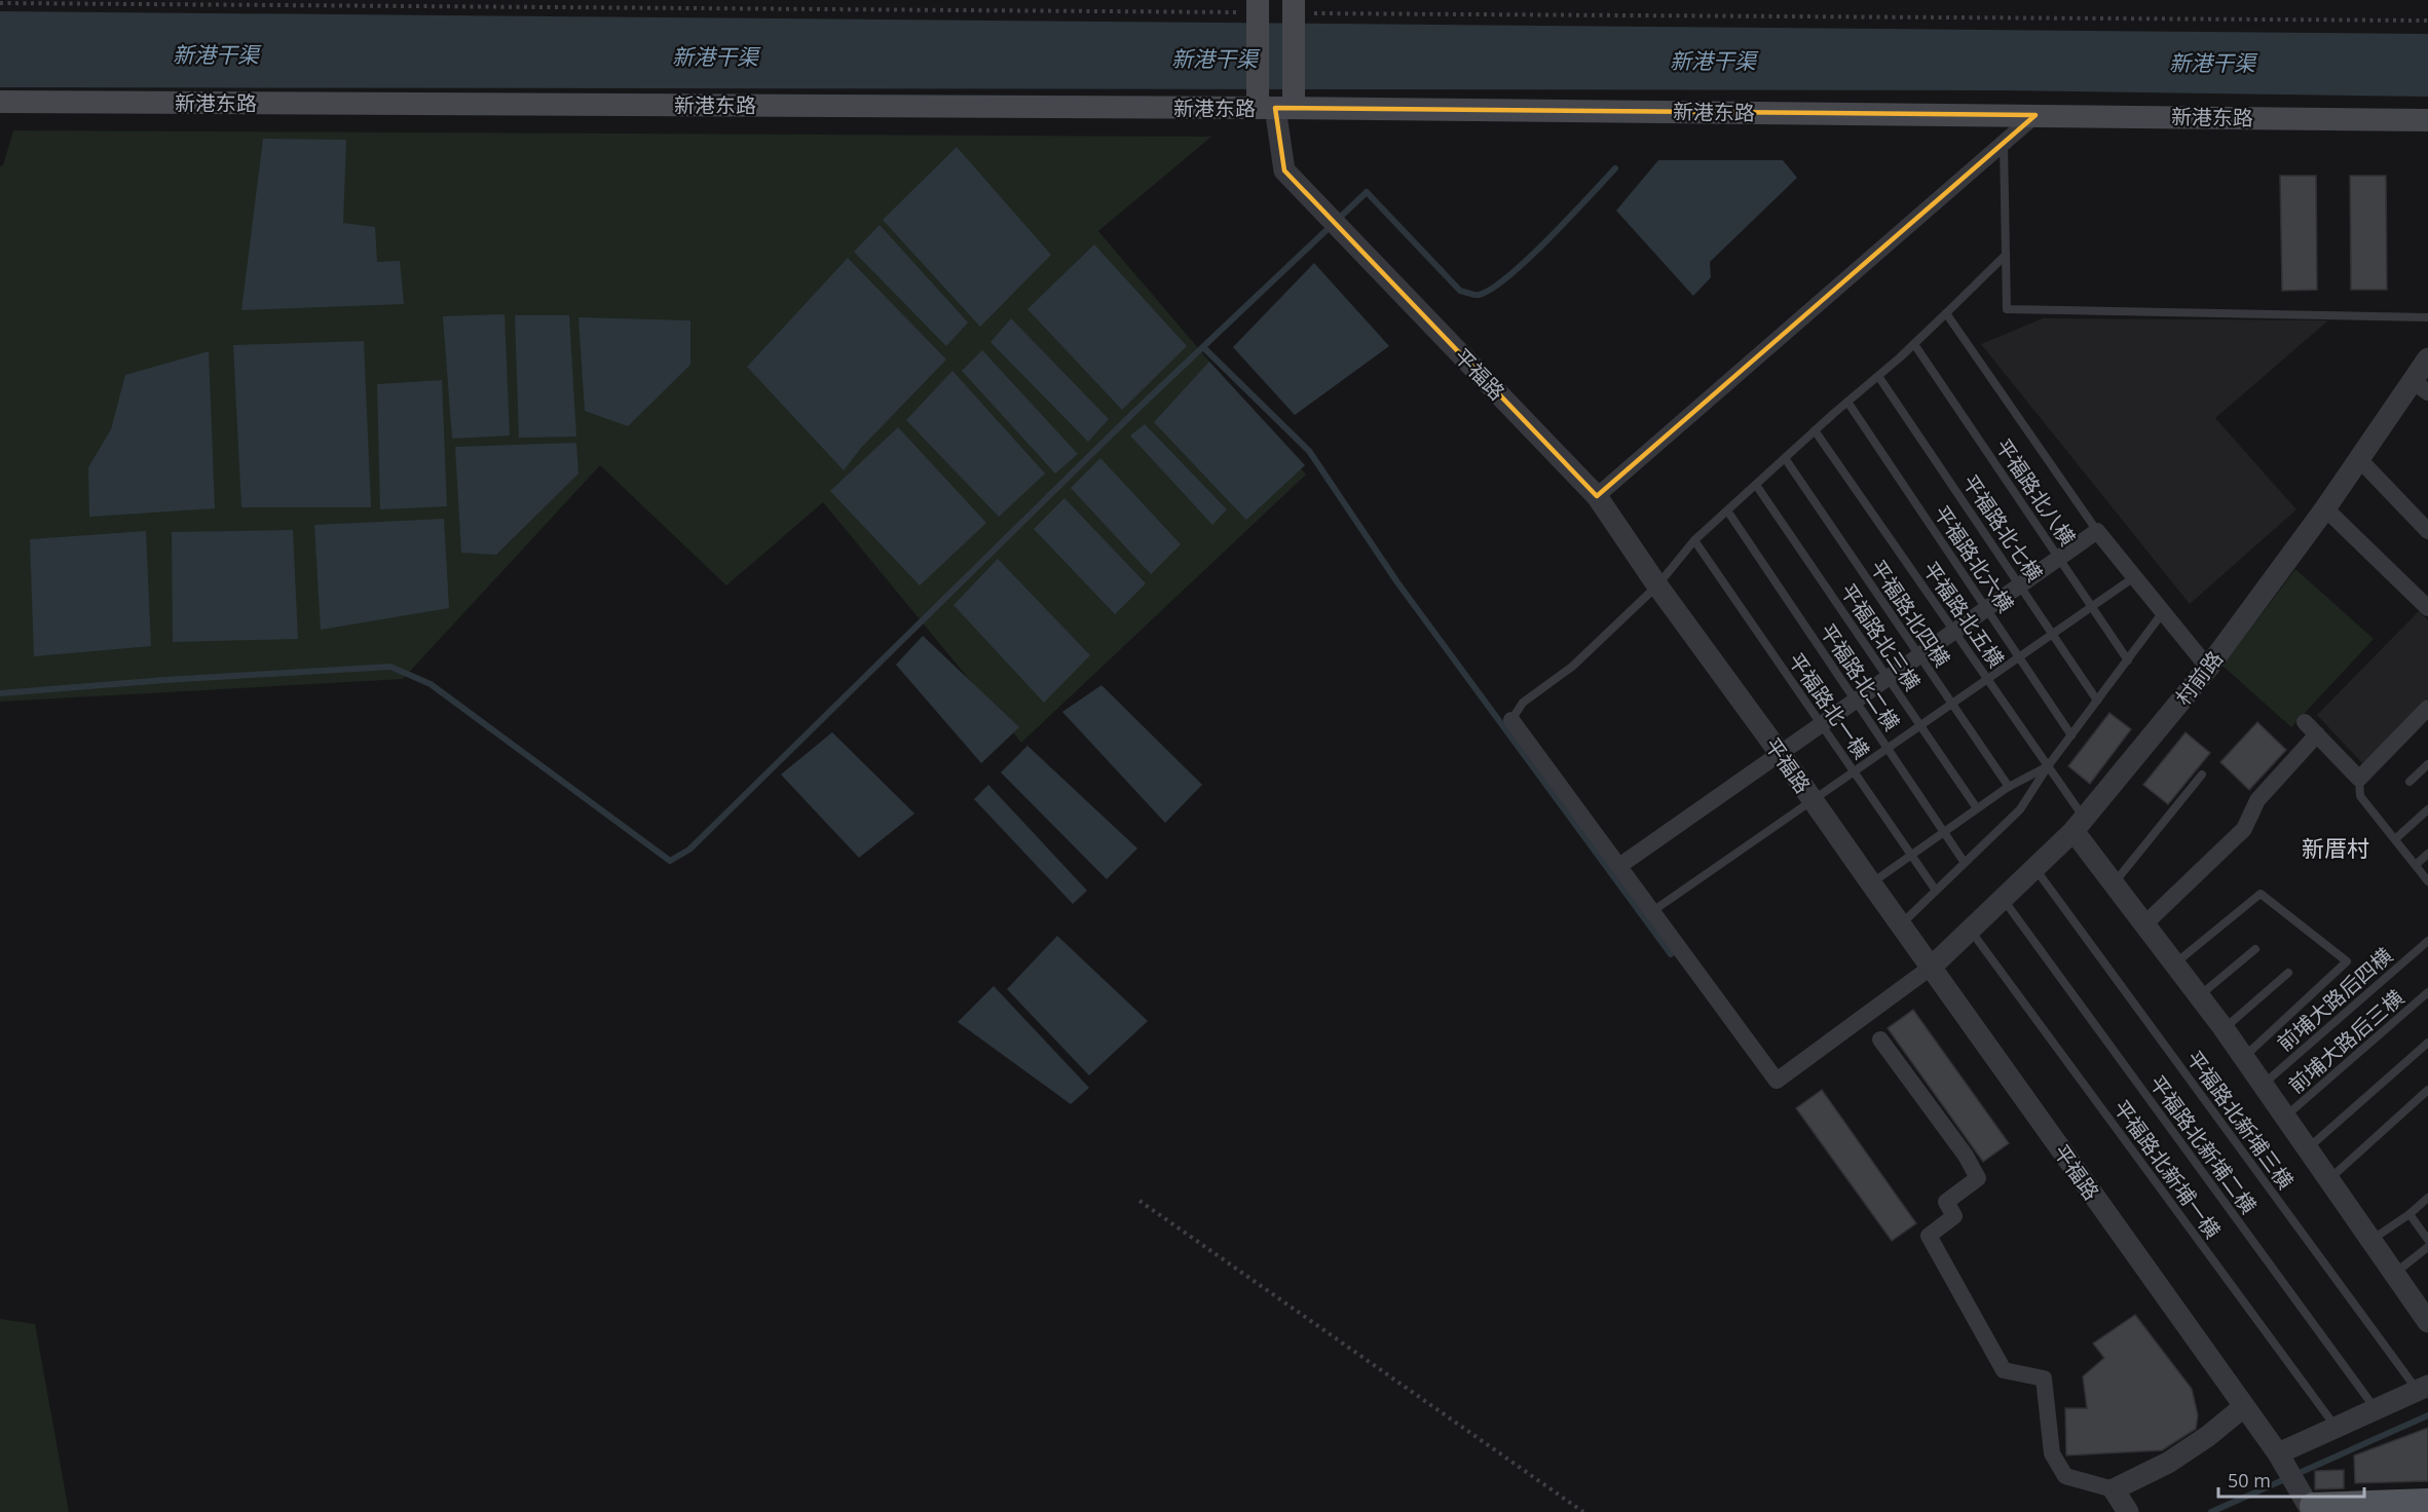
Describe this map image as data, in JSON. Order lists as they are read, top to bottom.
{
  "streets": {
    "main road": ["新港东路"],
    "street": ["平福路", "村前路"],
    "lane": [
      "平福路北八横",
      "平福路北七横",
      "平福路北六横",
      "平福路北四横",
      "平福路北五横",
      "平福路北三横",
      "平福路北二横",
      "平福路北一横",
      "前埔大路后四横",
      "前埔大路后三横",
      "平福路北新埔三横",
      "平福路北新埔二横",
      "平福路北新埔一横"
    ]
  },
  "crossings": [
    ["新港东路", "平福路"],
    ["平福路", "村前路"],
    ["平福路北五横", "村前路"],
    ["村前路", "平福路北新埔三横"],
    ["村前路", "平福路北新埔二横"],
    ["村前路", "平福路北新埔一横"]
  ],
  "districts": ["新厝村"],
  "water": ["新港干渠"],
  "scale_bar": "50 m"
}
